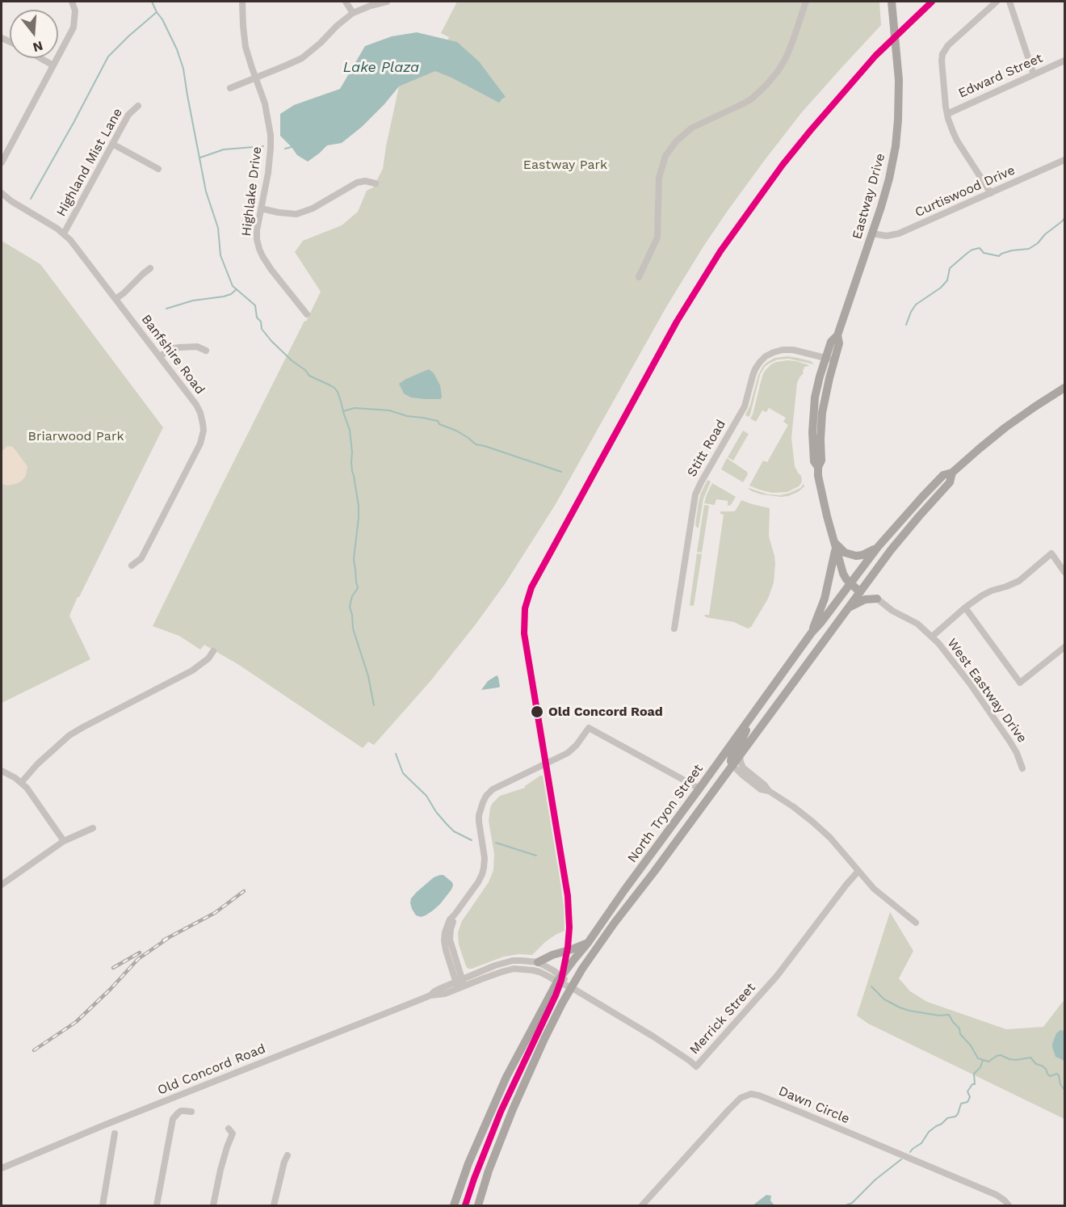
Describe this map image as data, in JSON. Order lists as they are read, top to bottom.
{
  "streets": {
    "main road": ["Eastway Drive", "North Tryon Street"],
    "street": [
      "Edward Street",
      "Highland Mist Lane",
      "Highlake Drive",
      "Curtiswood Drive",
      "Banfshire Road",
      "Stitt Road",
      "West Eastway Drive",
      "Merrick Street",
      "Old Concord Road",
      "Dawn Circle"
    ]
  },
  "crossings": [
    ["Highland Mist Lane", "Banfshire Road"],
    ["Curtiswood Drive", "Eastway Drive"],
    ["Eastway Drive", "Stitt Road"],
    ["Eastway Drive", "North Tryon Street"],
    ["North Tryon Street", "Merrick Street"],
    ["North Tryon Street", "Old Concord Road"],
    ["Merrick Street", "Old Concord Road"]
  ],
  "water": ["Lake Plaza"],
  "parks": ["Eastway Park", "Briarwood Park"],
  "places": ["Old Concord Road"],
  "north": "bottom"
}
